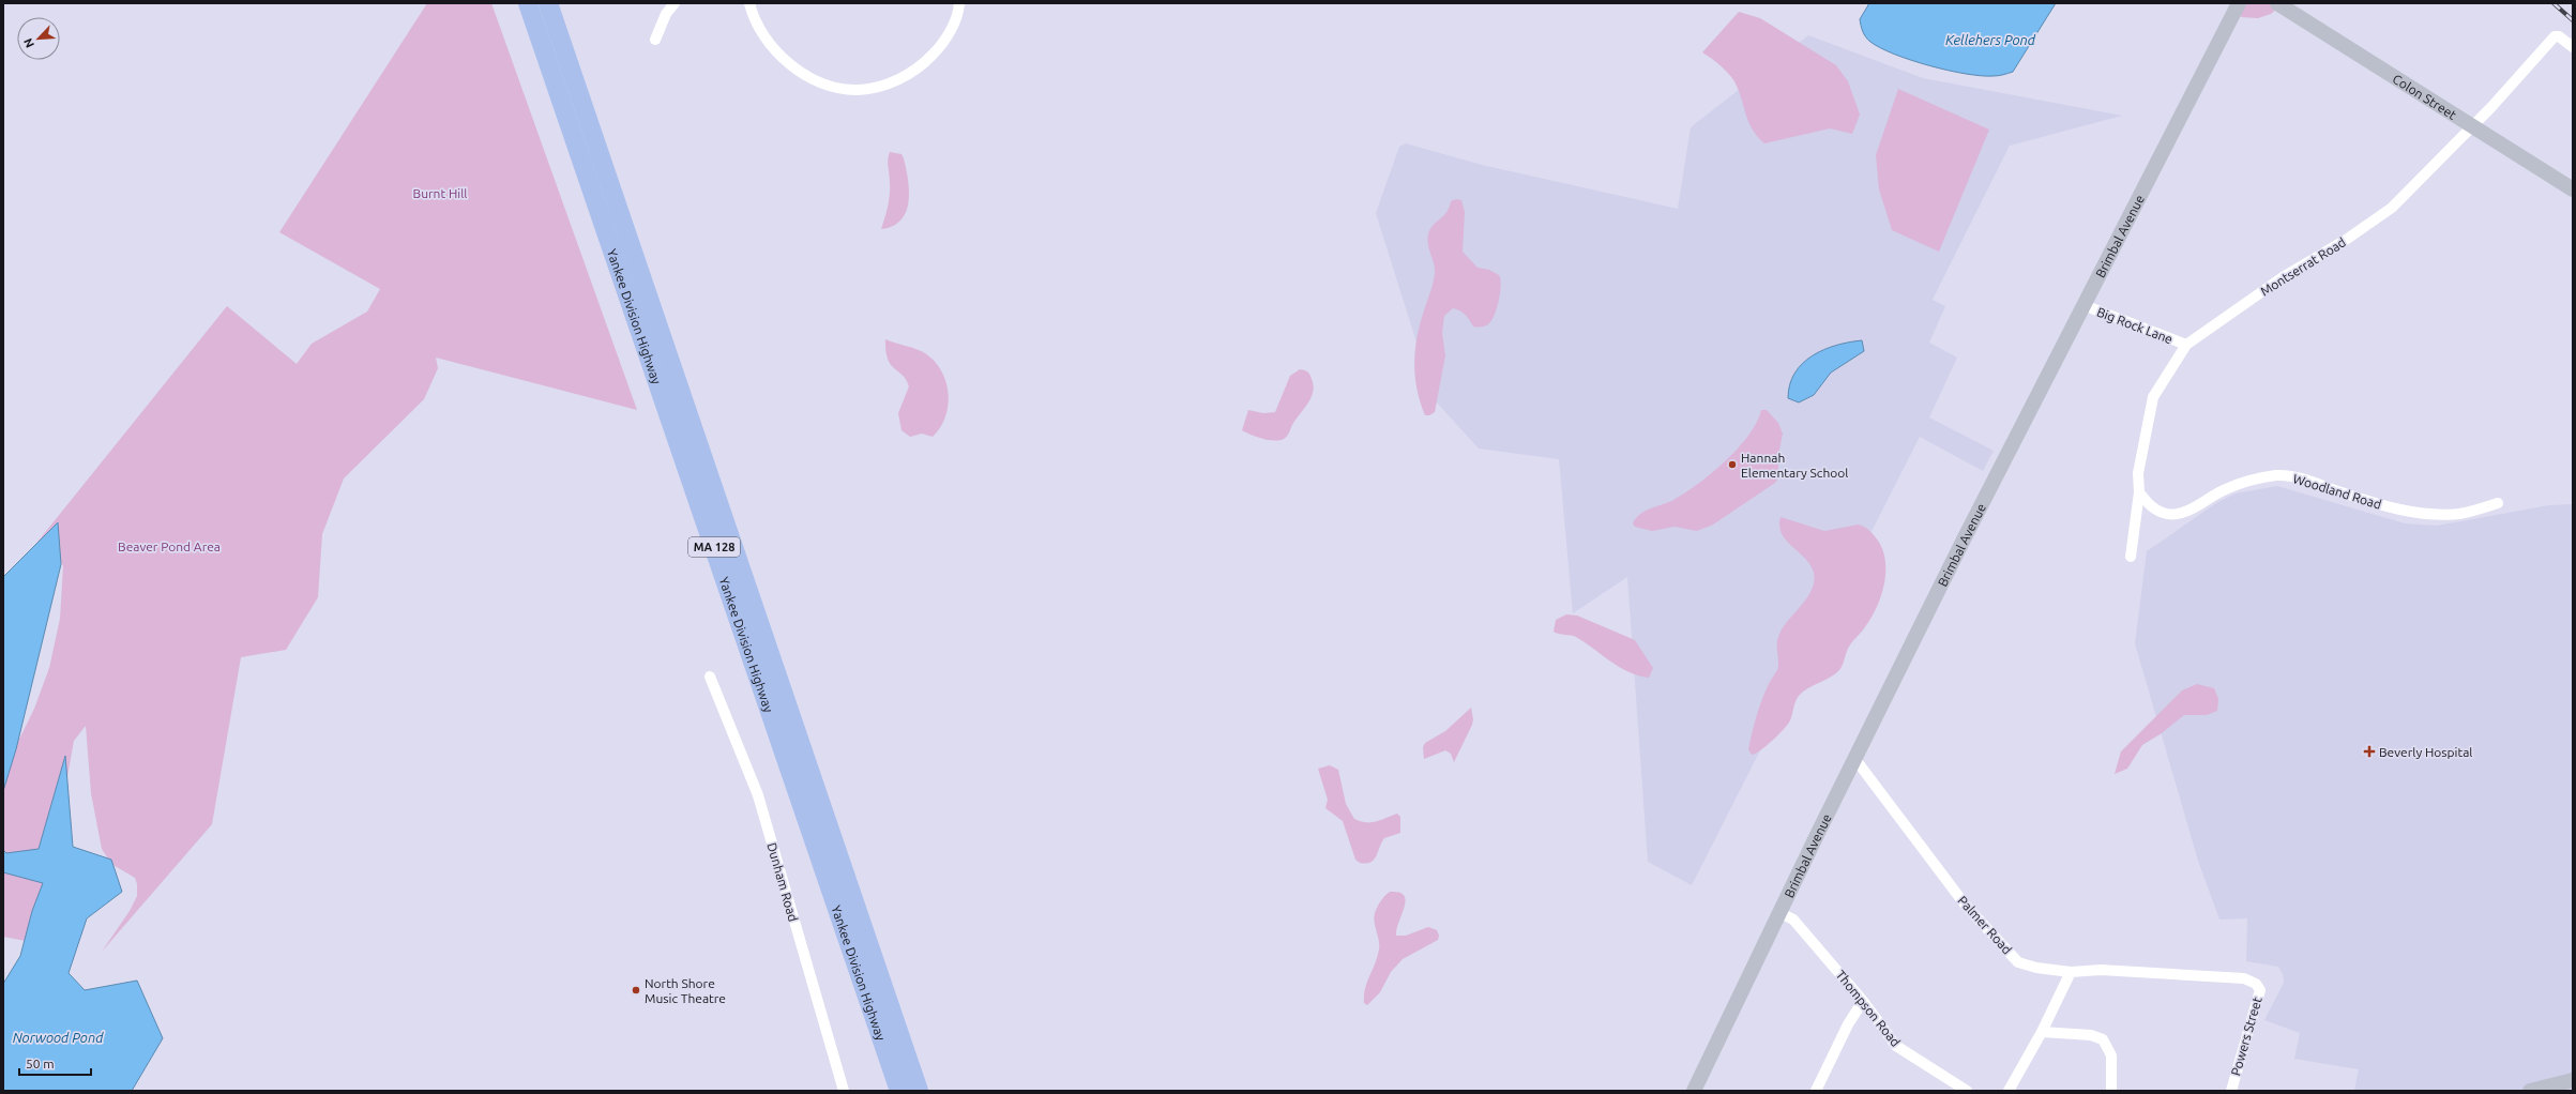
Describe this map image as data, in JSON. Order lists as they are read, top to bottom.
{
  "streets": {
    "highway": ["Yankee Division Highway", "MA 128"],
    "main road": ["Colon Street", "Brimbal Avenue"],
    "street": [
      "Montserrat Road",
      "Big Rock Lane",
      "Woodland Road",
      "Dunham Road",
      "Palmer Road",
      "Thompson Road",
      "Powers Street"
    ]
  },
  "crossings": [
    ["Colon Street", "Montserrat Road"],
    ["Brimbal Avenue", "Big Rock Lane"],
    ["Brimbal Avenue", "Palmer Road"],
    ["Brimbal Avenue", "Thompson Road"],
    ["Montserrat Road", "Big Rock Lane"],
    ["Montserrat Road", "Woodland Road"],
    ["Palmer Road", "Powers Street"]
  ],
  "water": ["Kellehers Pond", "Norwood Pond"],
  "parks": ["Burnt Hill", "Beaver Pond Area"],
  "places": {
    "other": ["Hannah Elementary School", "North Shore Music Theatre"],
    "health": ["Beverly Hospital"]
  },
  "scale_bar": "50 m",
  "north": "bottom left"
}
